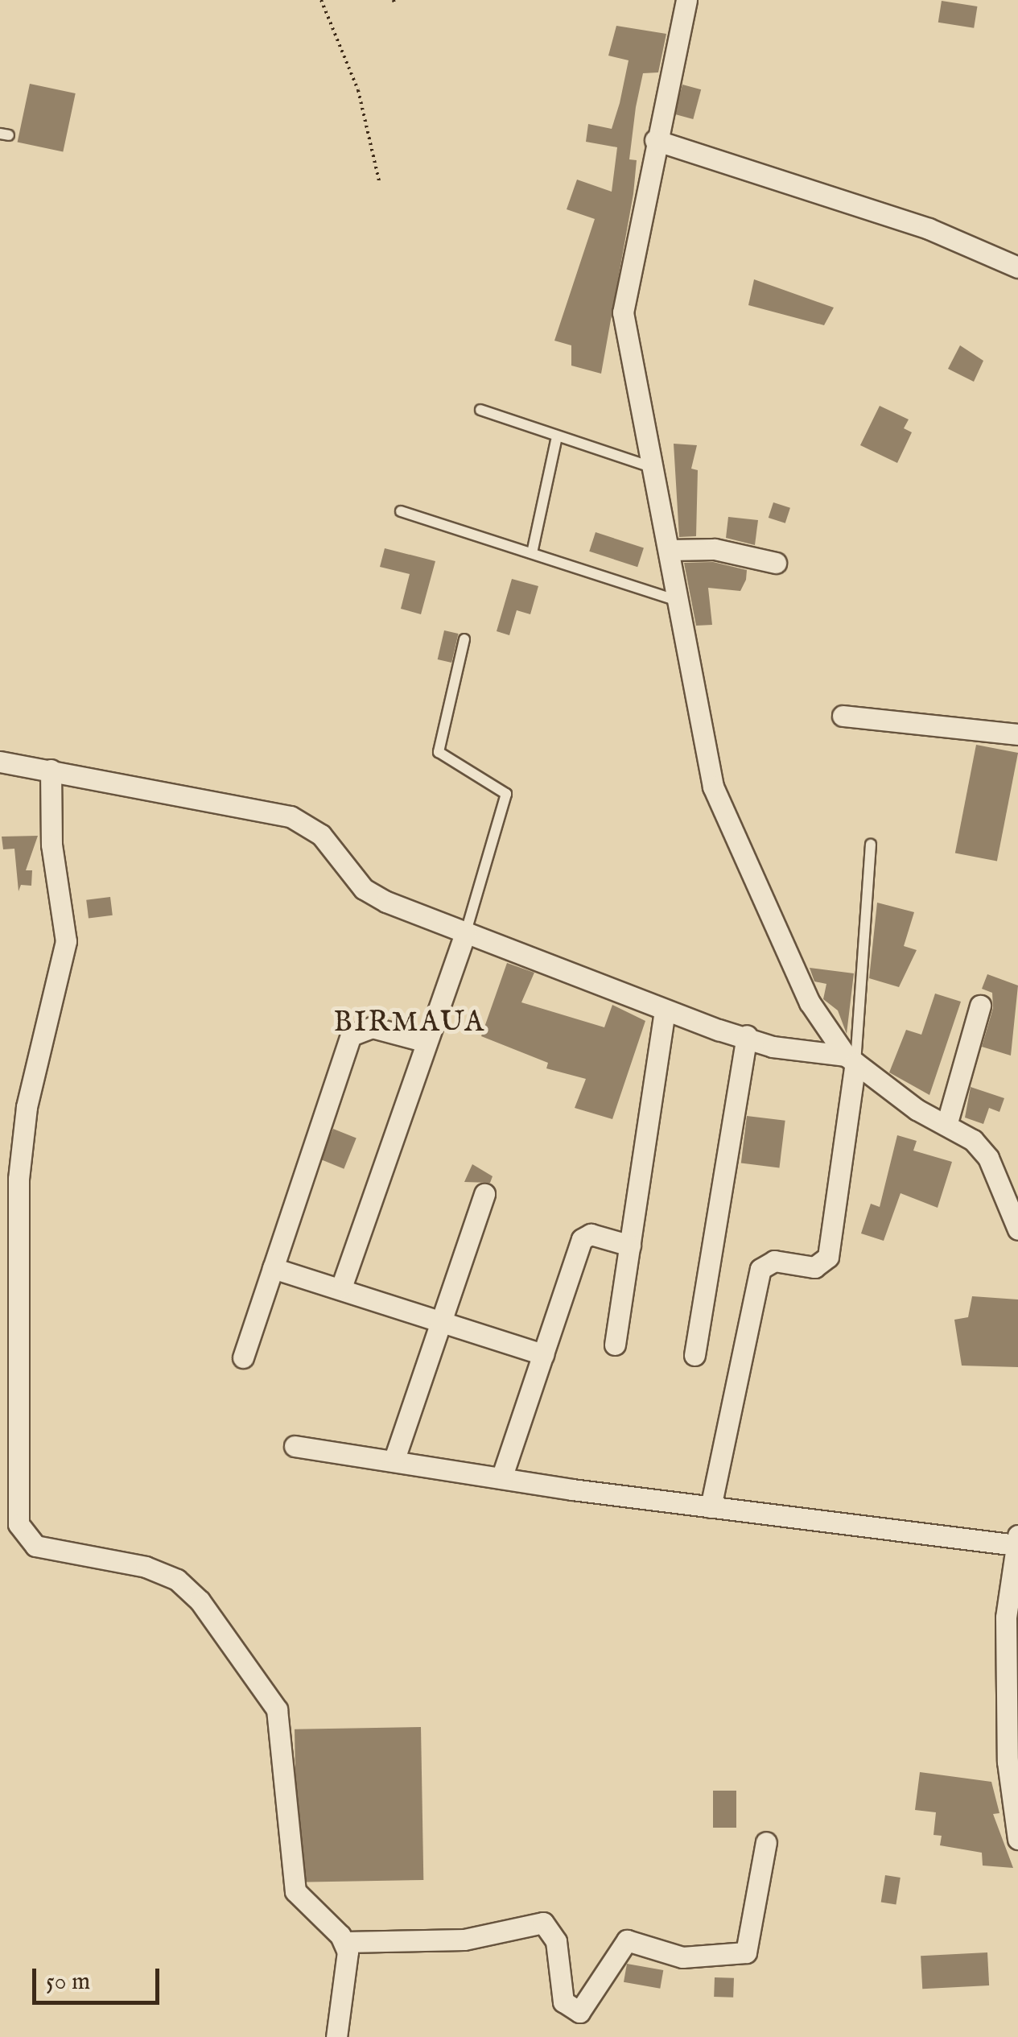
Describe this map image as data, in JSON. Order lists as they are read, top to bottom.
{
  "districts": ["BIRMAUA"],
  "scale_bar": "50 m"
}
